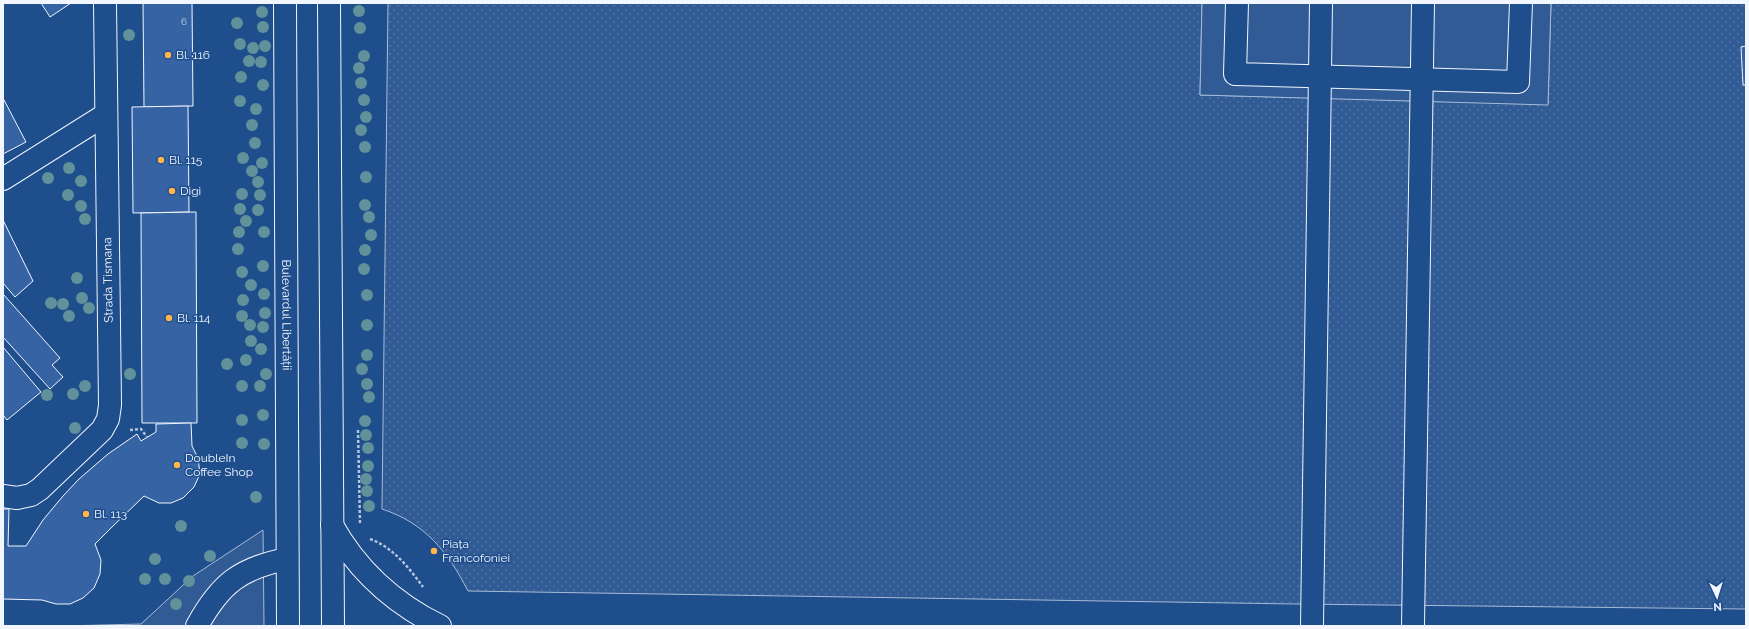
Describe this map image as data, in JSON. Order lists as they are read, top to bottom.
{
  "streets": {
    "main road": ["Strada Tismana", "Bulevardul Libertății"]
  },
  "places": [
    "Bl. 116",
    "Bl. 115",
    "Digi",
    "Bl. 114",
    "DoubleIn Coffee Shop",
    "Bl. 113",
    "Piața Francofoniei"
  ],
  "house_numbers": ["6"],
  "north": "bottom"
}
